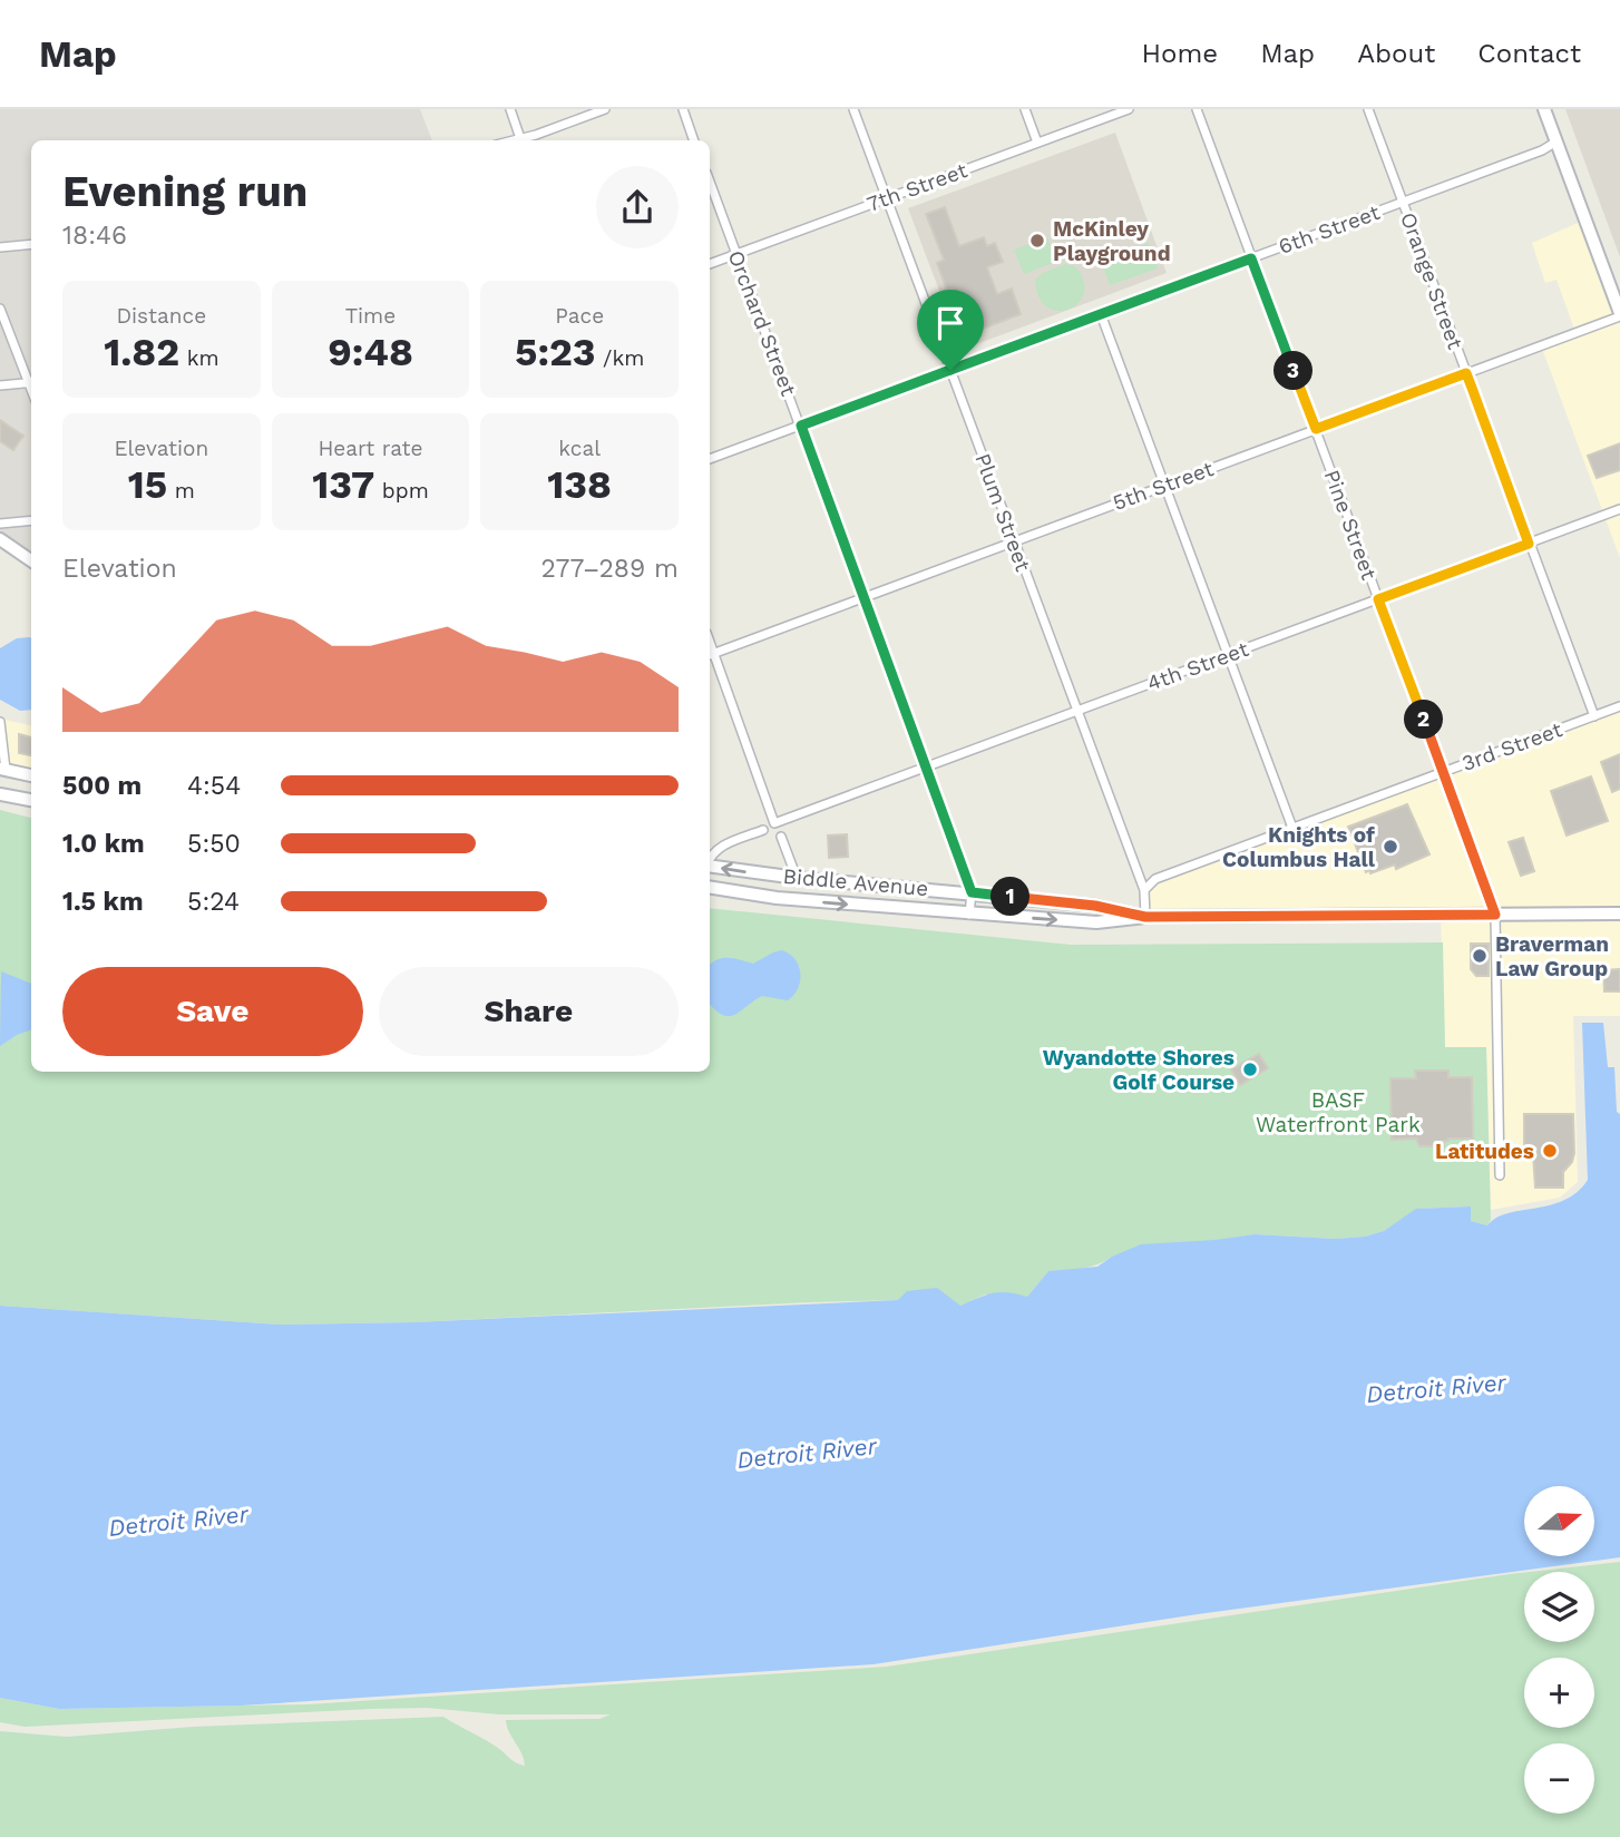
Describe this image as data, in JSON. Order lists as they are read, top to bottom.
{
  "streets": {
    "main road": ["Biddle Avenue"],
    "street": [
      "7th Street",
      "6th Street",
      "Orange Street",
      "Orchard Street",
      "5th Street",
      "Plum Street",
      "Pine Street",
      "4th Street",
      "3rd Street"
    ]
  },
  "crossings": [
    ["7th Street", "Orchard Street"],
    ["7th Street", "Plum Street"],
    ["6th Street", "Orange Street"],
    ["6th Street", "Orchard Street"],
    ["6th Street", "Plum Street"],
    ["6th Street", "Pine Street"],
    ["Orange Street", "5th Street"],
    ["Orange Street", "4th Street"],
    ["Orange Street", "3rd Street"],
    ["Orchard Street", "5th Street"],
    ["Orchard Street", "4th Street"],
    ["Orchard Street", "Biddle Avenue"],
    ["5th Street", "Plum Street"],
    ["5th Street", "Pine Street"],
    ["5th Street", "4th Street"],
    ["Plum Street", "4th Street"],
    ["Plum Street", "3rd Street"],
    ["Plum Street", "Biddle Avenue"],
    ["Pine Street", "4th Street"],
    ["Pine Street", "3rd Street"],
    ["Pine Street", "Biddle Avenue"]
  ],
  "water": ["Detroit River"],
  "parks": ["BASF Waterfront Park"],
  "places": [
    "McKinley Playground",
    "Knights of Columbus Hall",
    "Braverman Law Group",
    "Wyandotte Shores Golf Course",
    "Latitudes"
  ],
  "north": "right",
  "page": {
    "header": "Map",
    "nav": [
      "Home",
      "Map",
      "About",
      "Contact"
    ],
    "heading": ["Evening run", "18:46"],
    "stats": [
      ["Distance", "1.82 km"],
      ["Time", "9:48"],
      ["Pace", "5:23 /km"],
      ["Elevation", "15 m"],
      ["Heart rate", "137 bpm"],
      ["kcal", "138"]
    ],
    "pins": ["3", "2", "1"],
    "chart": ["Elevation", "277–289 m"],
    "list": [
      {
        "name": "500 m",
        "note": "4:54"
      },
      {
        "name": "1.0 km",
        "note": "5:50"
      },
      {
        "name": "1.5 km",
        "note": "5:24"
      }
    ],
    "buttons": ["Save", "Share"],
    "map_buttons": ["+", "−"]
  }
}
